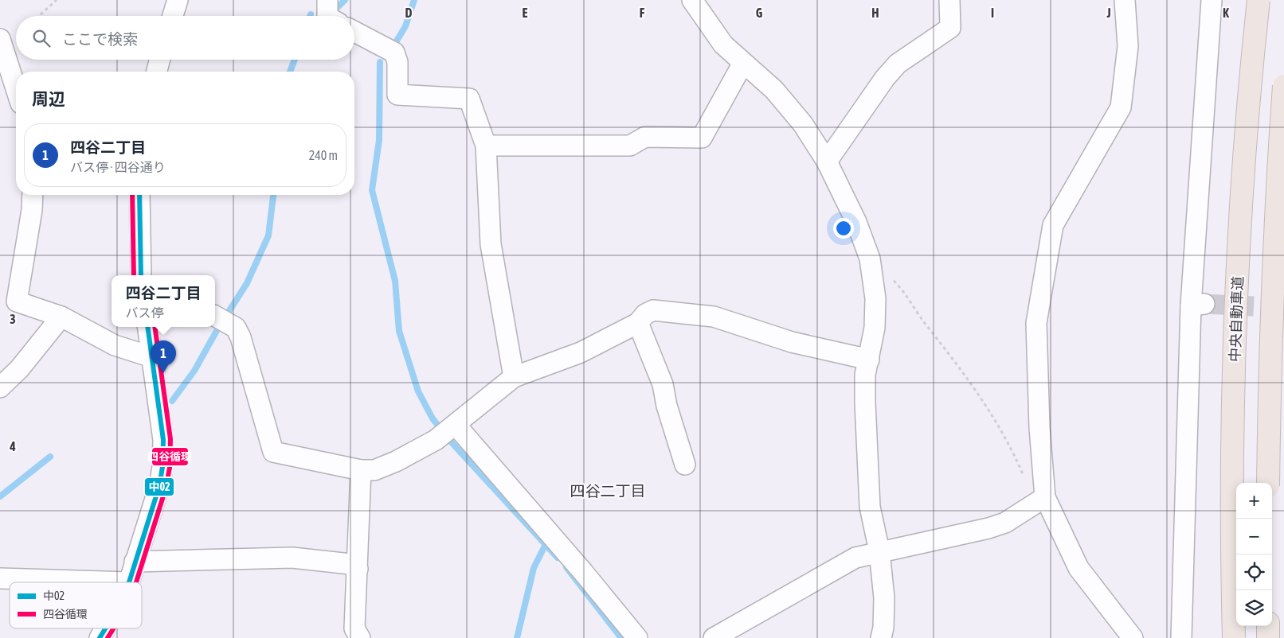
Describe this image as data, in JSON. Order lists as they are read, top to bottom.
{
  "streets": {
    "highway": ["中央自動車道"]
  },
  "districts": ["四谷二丁目"],
  "lines": ["transit line 中02", "transit line 四谷循環"],
  "legend": ["中02", "四谷循環"],
  "page": {
    "search": "ここで検索",
    "heading": "周辺",
    "list": [
      {
        "mark": "1",
        "name": "四谷二丁目",
        "note": "バス停 · 四谷通り",
        "value": "240 m"
      }
    ],
    "popup": ["四谷二丁目", "バス停"],
    "pins": "1",
    "map_buttons": ["+", "−"]
  },
  "grid": {
    "columns": [
      "D",
      "E",
      "F",
      "G",
      "H",
      "I",
      "J",
      "K"
    ],
    "rows": ["3", "4"]
  }
}
